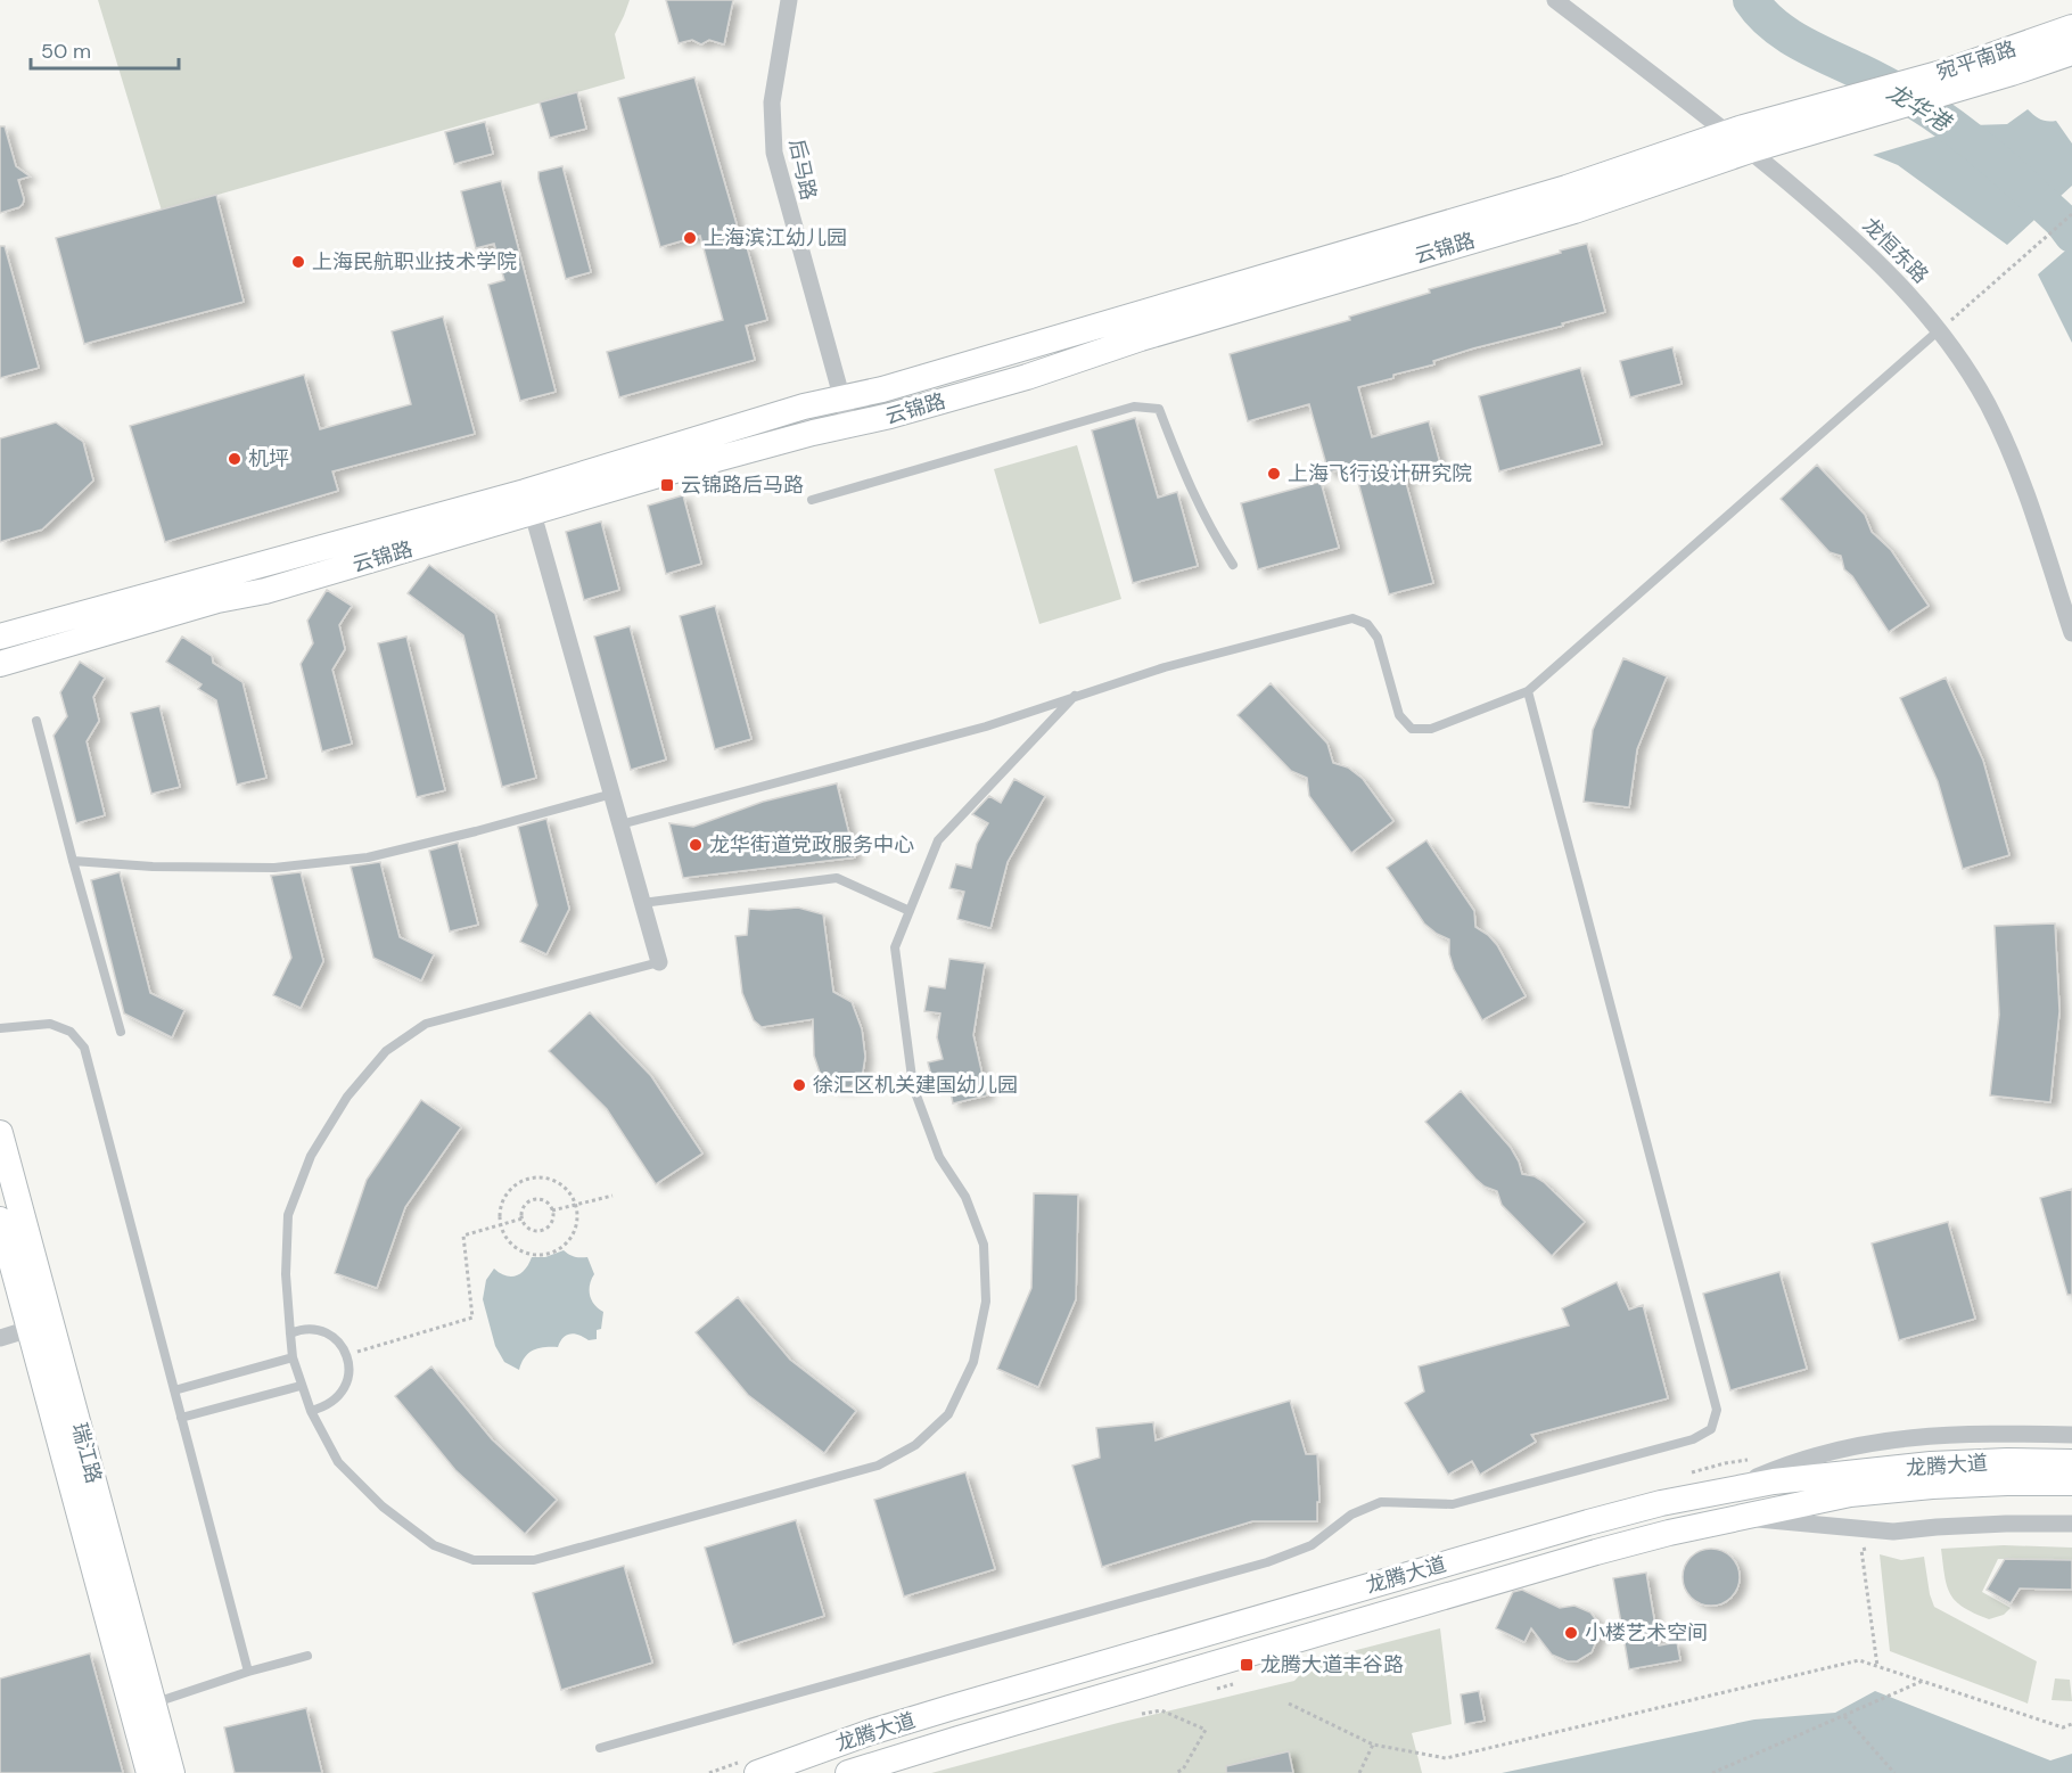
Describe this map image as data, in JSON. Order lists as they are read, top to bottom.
{
  "streets": {
    "main road": [
      "宛平南路",
      "云锦路",
      "瑞江路",
      "龙腾大道"
    ],
    "street": ["后马路", "龙恒东路"]
  },
  "crossings": [
    ["宛平南路", "云锦路"],
    ["后马路", "云锦路"],
    ["云锦路", "龙恒东路"]
  ],
  "water": ["龙华港"],
  "places": {
    "other": [
      "上海滨江幼儿园",
      "上海民航职业技术学院",
      "机坪",
      "上海飞行设计研究院",
      "龙华街道党政服务中心",
      "徐汇区机关建国幼儿园",
      "小楼艺术空间"
    ],
    "transit": ["云锦路后马路", "龙腾大道丰谷路"]
  },
  "scale_bar": "50 m"
}
